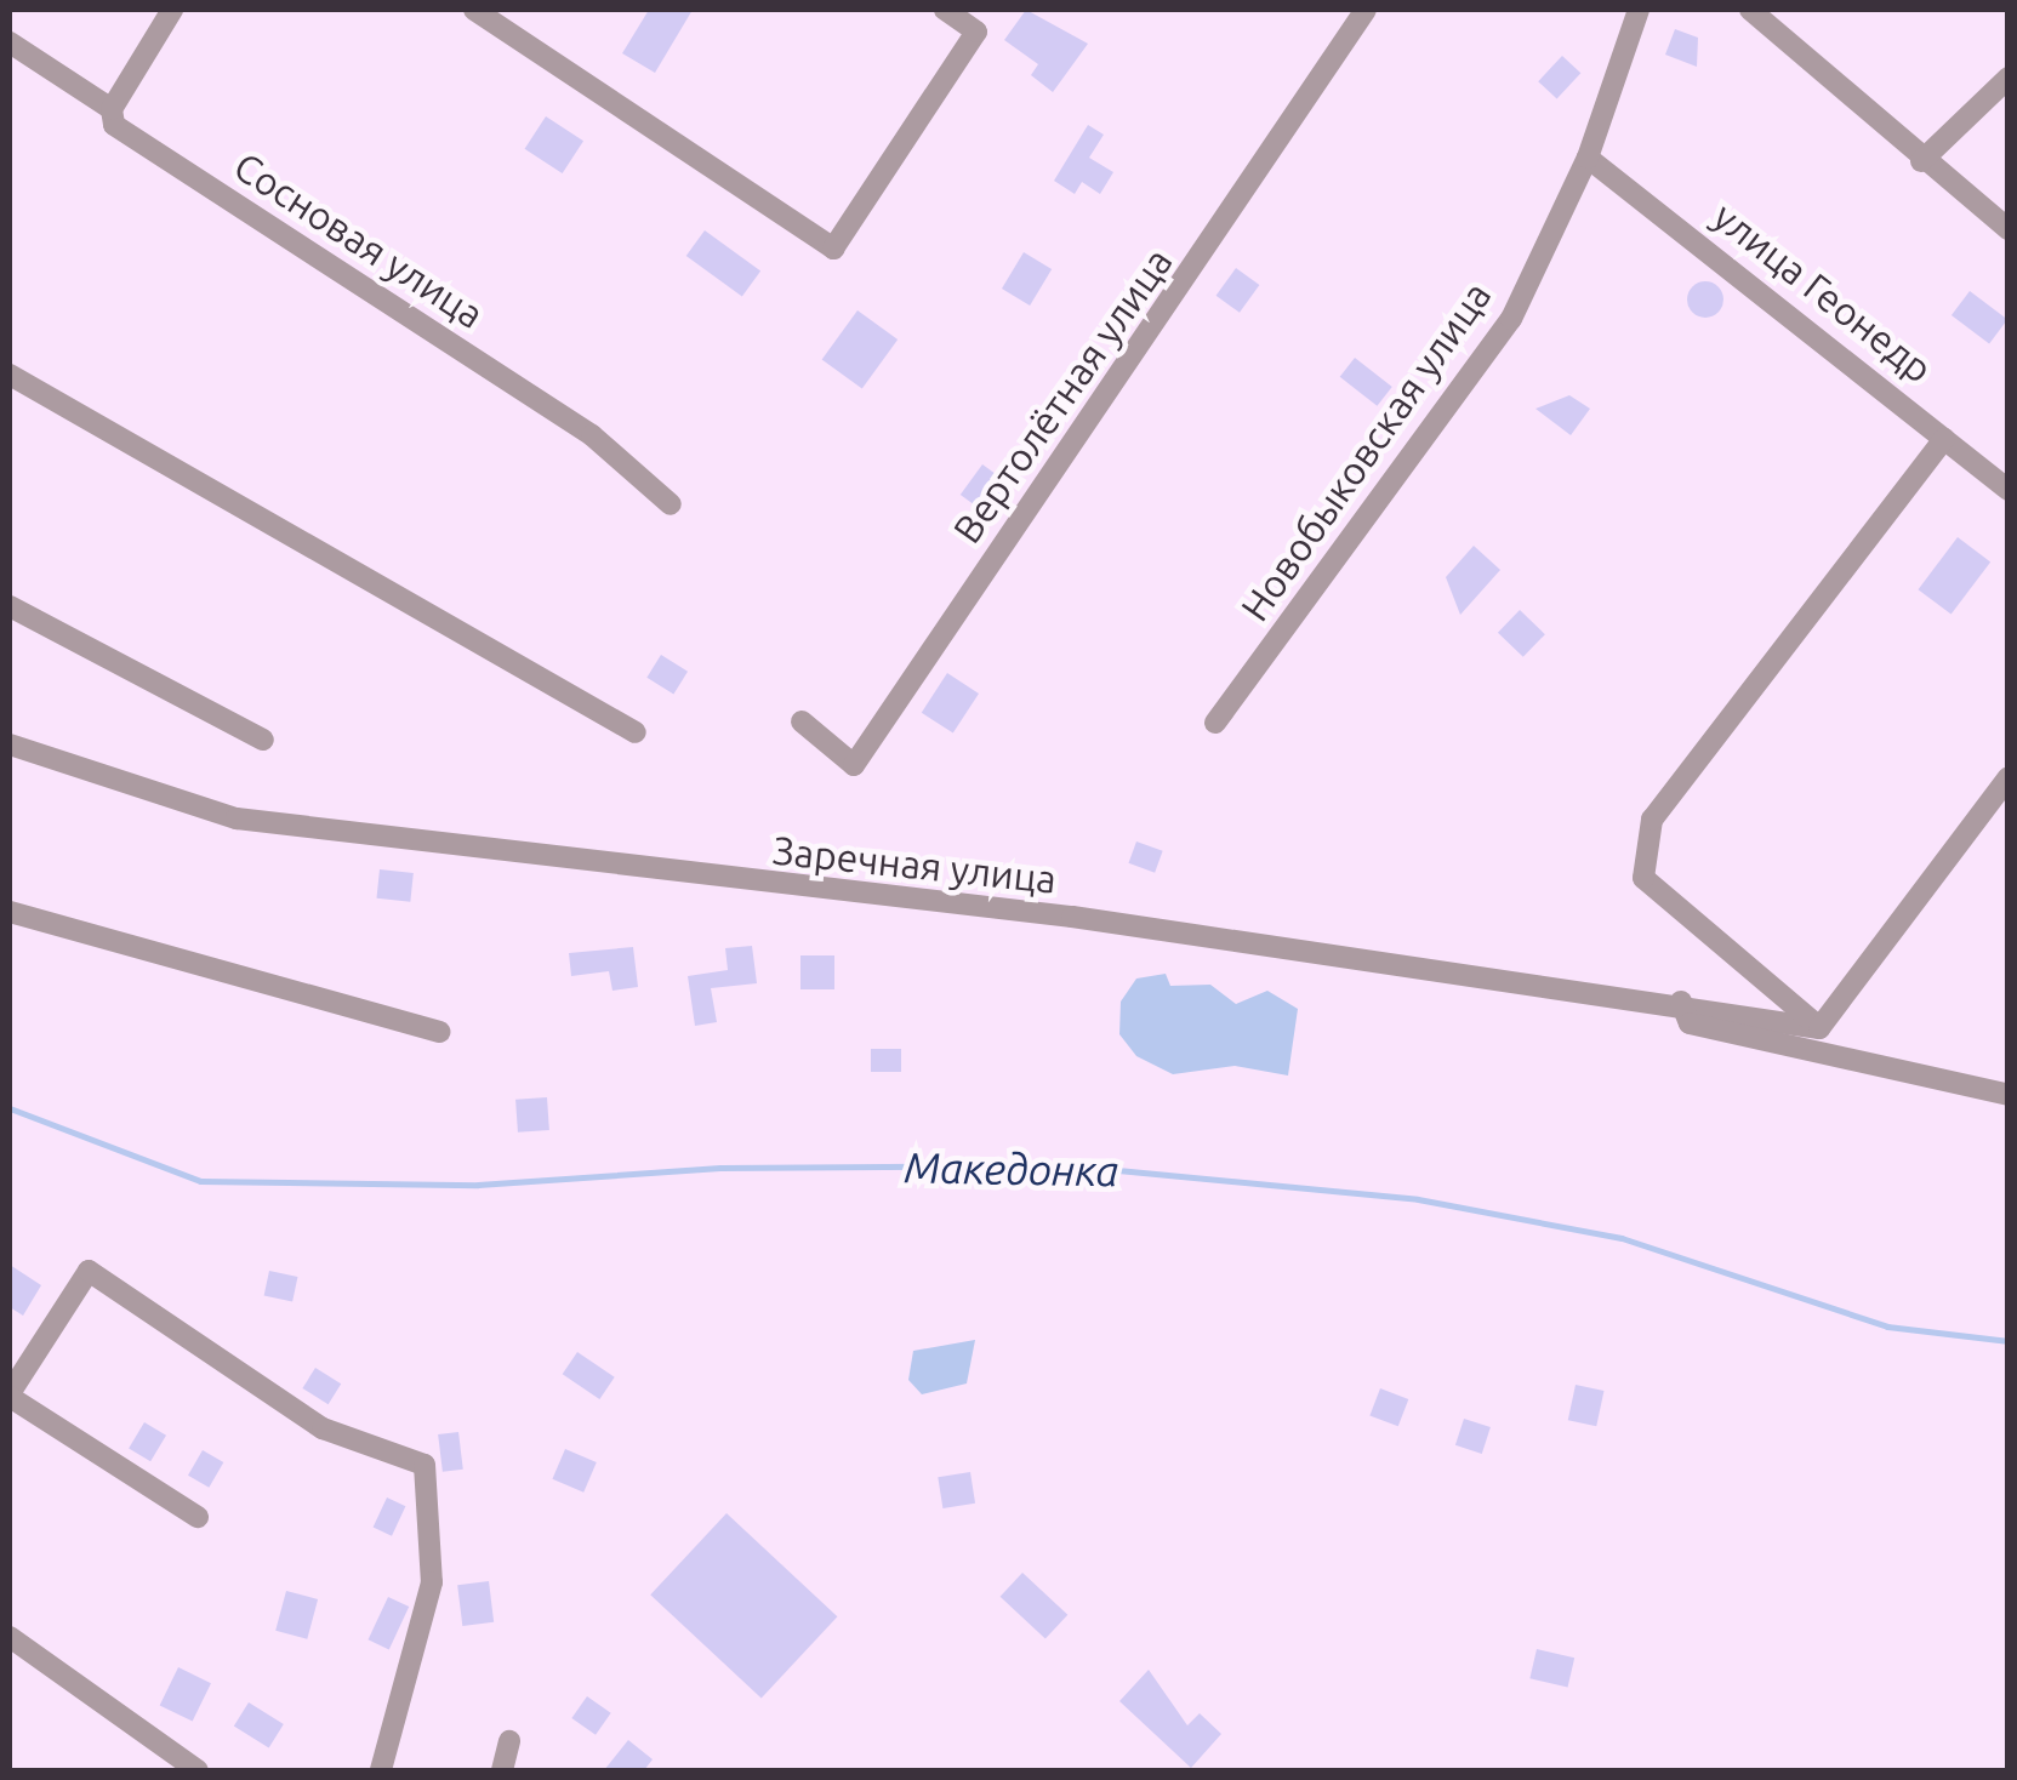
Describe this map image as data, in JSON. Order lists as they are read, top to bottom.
{
  "streets": {
    "street": [
      "Сосновая улица",
      "улица Геонедр",
      "Вертолётная улица",
      "Новобыковская улица",
      "Заречная улица"
    ]
  },
  "crossings": [
    ["улица Геонедр", "Новобыковская улица"]
  ],
  "water": ["Македонка"]
}
